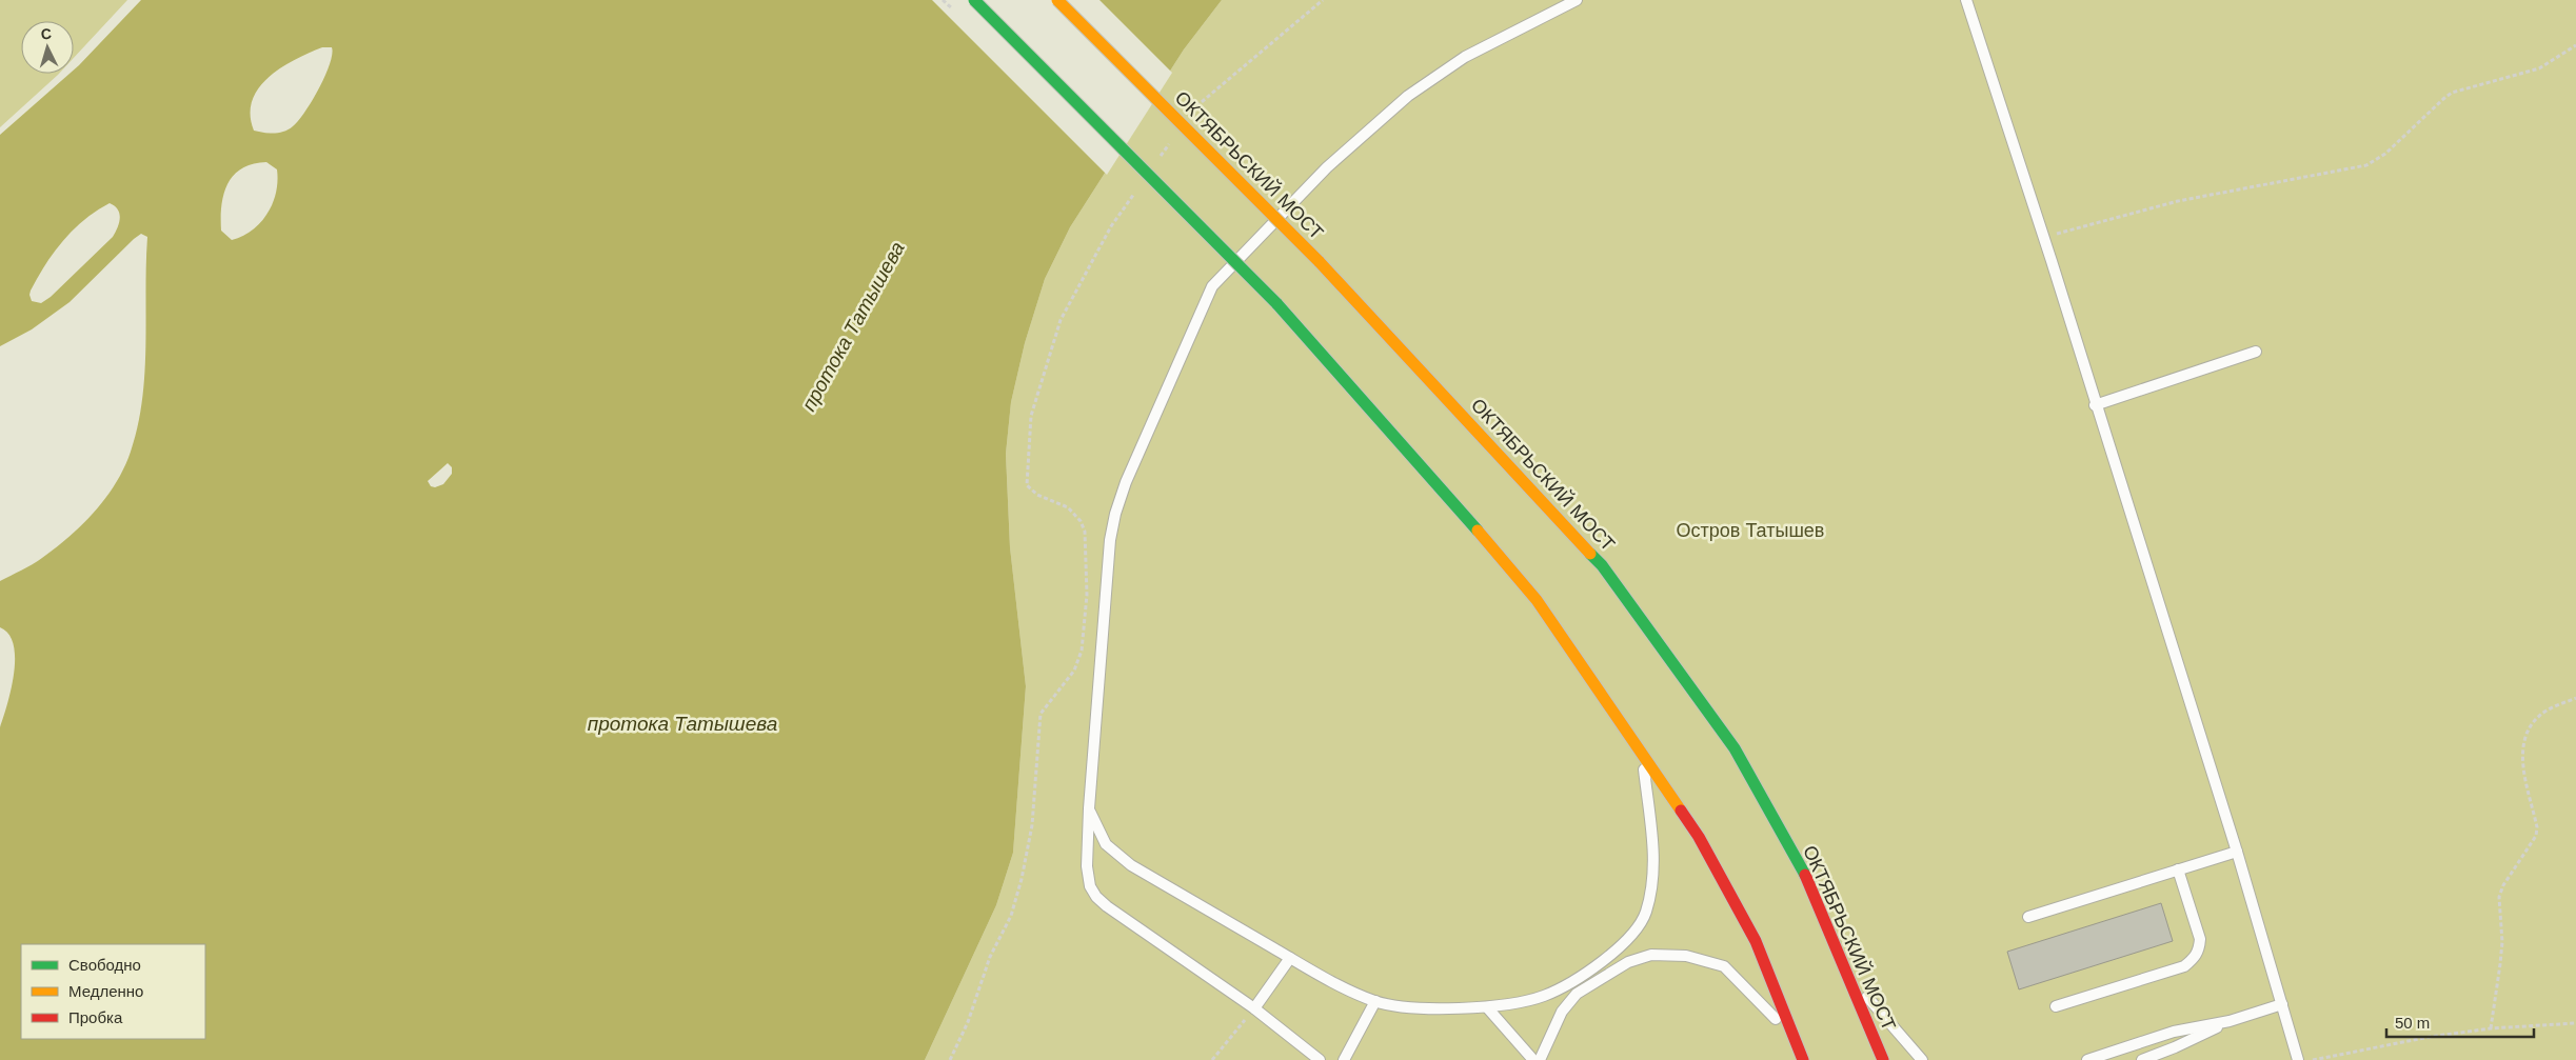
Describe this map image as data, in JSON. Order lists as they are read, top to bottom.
{
  "streets": {
    "main road": ["ОКТЯБРЬСКИЙ МОСТ"]
  },
  "water": ["протока Татышева"],
  "parks": ["Остров Татышев"],
  "legend": ["Свободно", "Медленно", "Пробка"],
  "scale_bar": "50 m",
  "north": "top"
}
